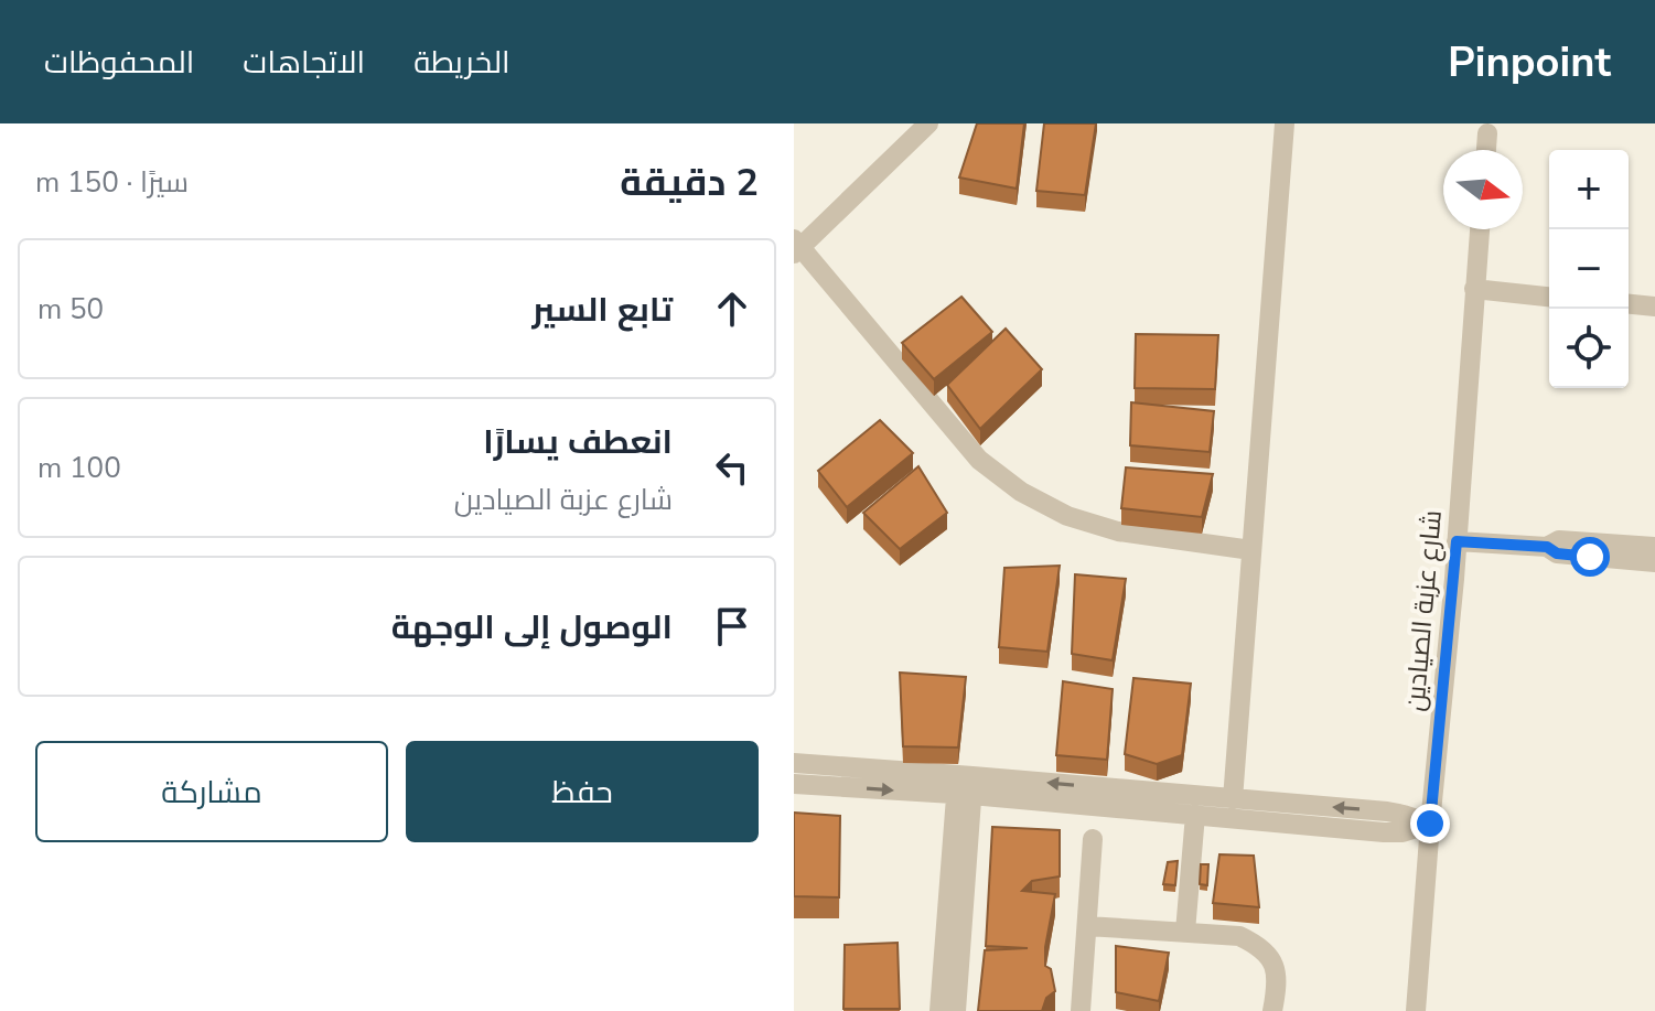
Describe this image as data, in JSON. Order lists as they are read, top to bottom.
{
  "streets": {
    "street": ["شارع عزبة الصيادين"]
  },
  "north": "right",
  "page": {
    "header": "Pinpoint",
    "nav": ["الخريطة", "الاتجاهات", "المحفوظات"],
    "heading": ["2 دقيقة", "سيرًا · 150 m"],
    "map_buttons": ["+", "−"],
    "list": [
      ["تابع السير", "50 m"],
      ["انعطف يسارًا", "شارع عزبة الصيادين", "100 m"],
      "الوصول إلى الوجهة"
    ],
    "buttons": ["حفظ", "مشاركة"]
  }
}
